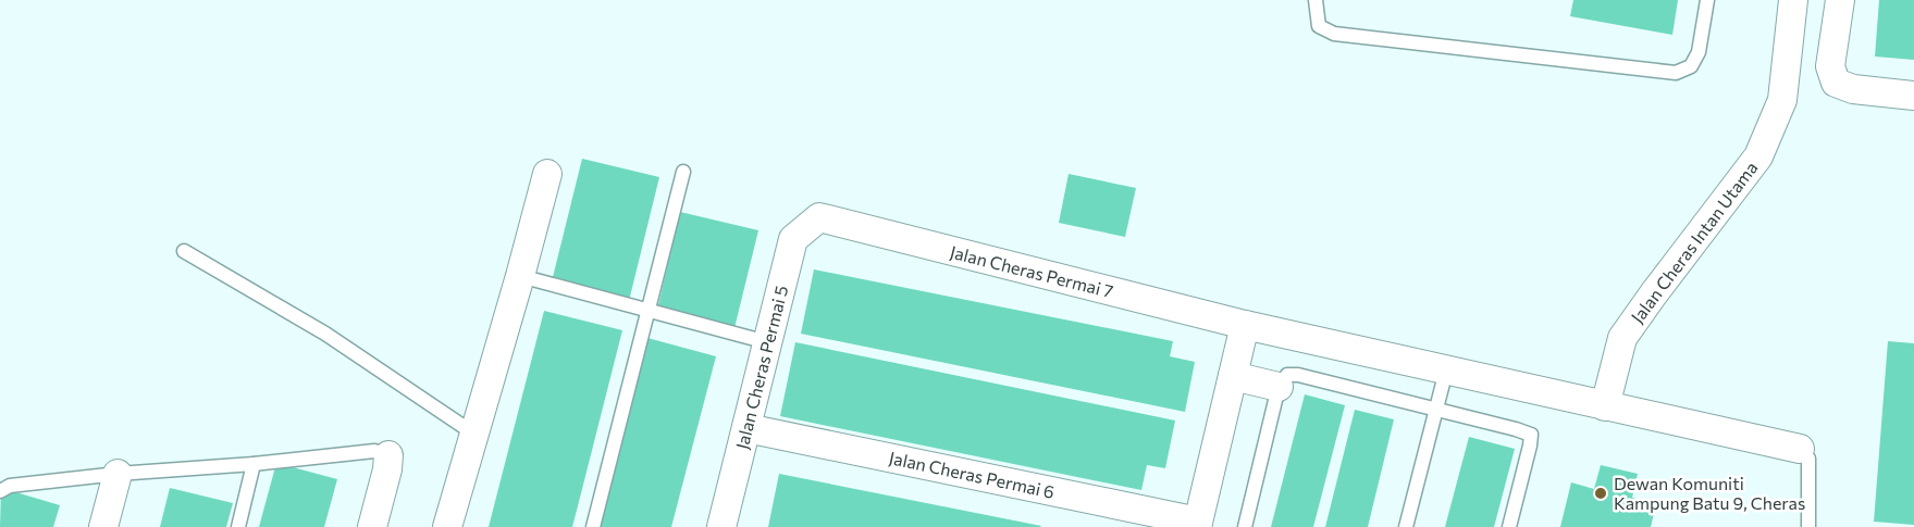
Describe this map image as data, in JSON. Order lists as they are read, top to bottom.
{
  "streets": {
    "street": [
      "Jalan Cheras Intan Utama",
      "Jalan Cheras Permai 7",
      "Jalan Cheras Permai 5",
      "Jalan Cheras Permai 6"
    ]
  },
  "crossings": [
    ["Jalan Cheras Intan Utama", "Jalan Cheras Permai 7"],
    ["Jalan Cheras Permai 7", "Jalan Cheras Permai 5"],
    ["Jalan Cheras Permai 5", "Jalan Cheras Permai 6"]
  ],
  "places": ["Dewan Komuniti Kampung Batu 9, Cheras"]
}
